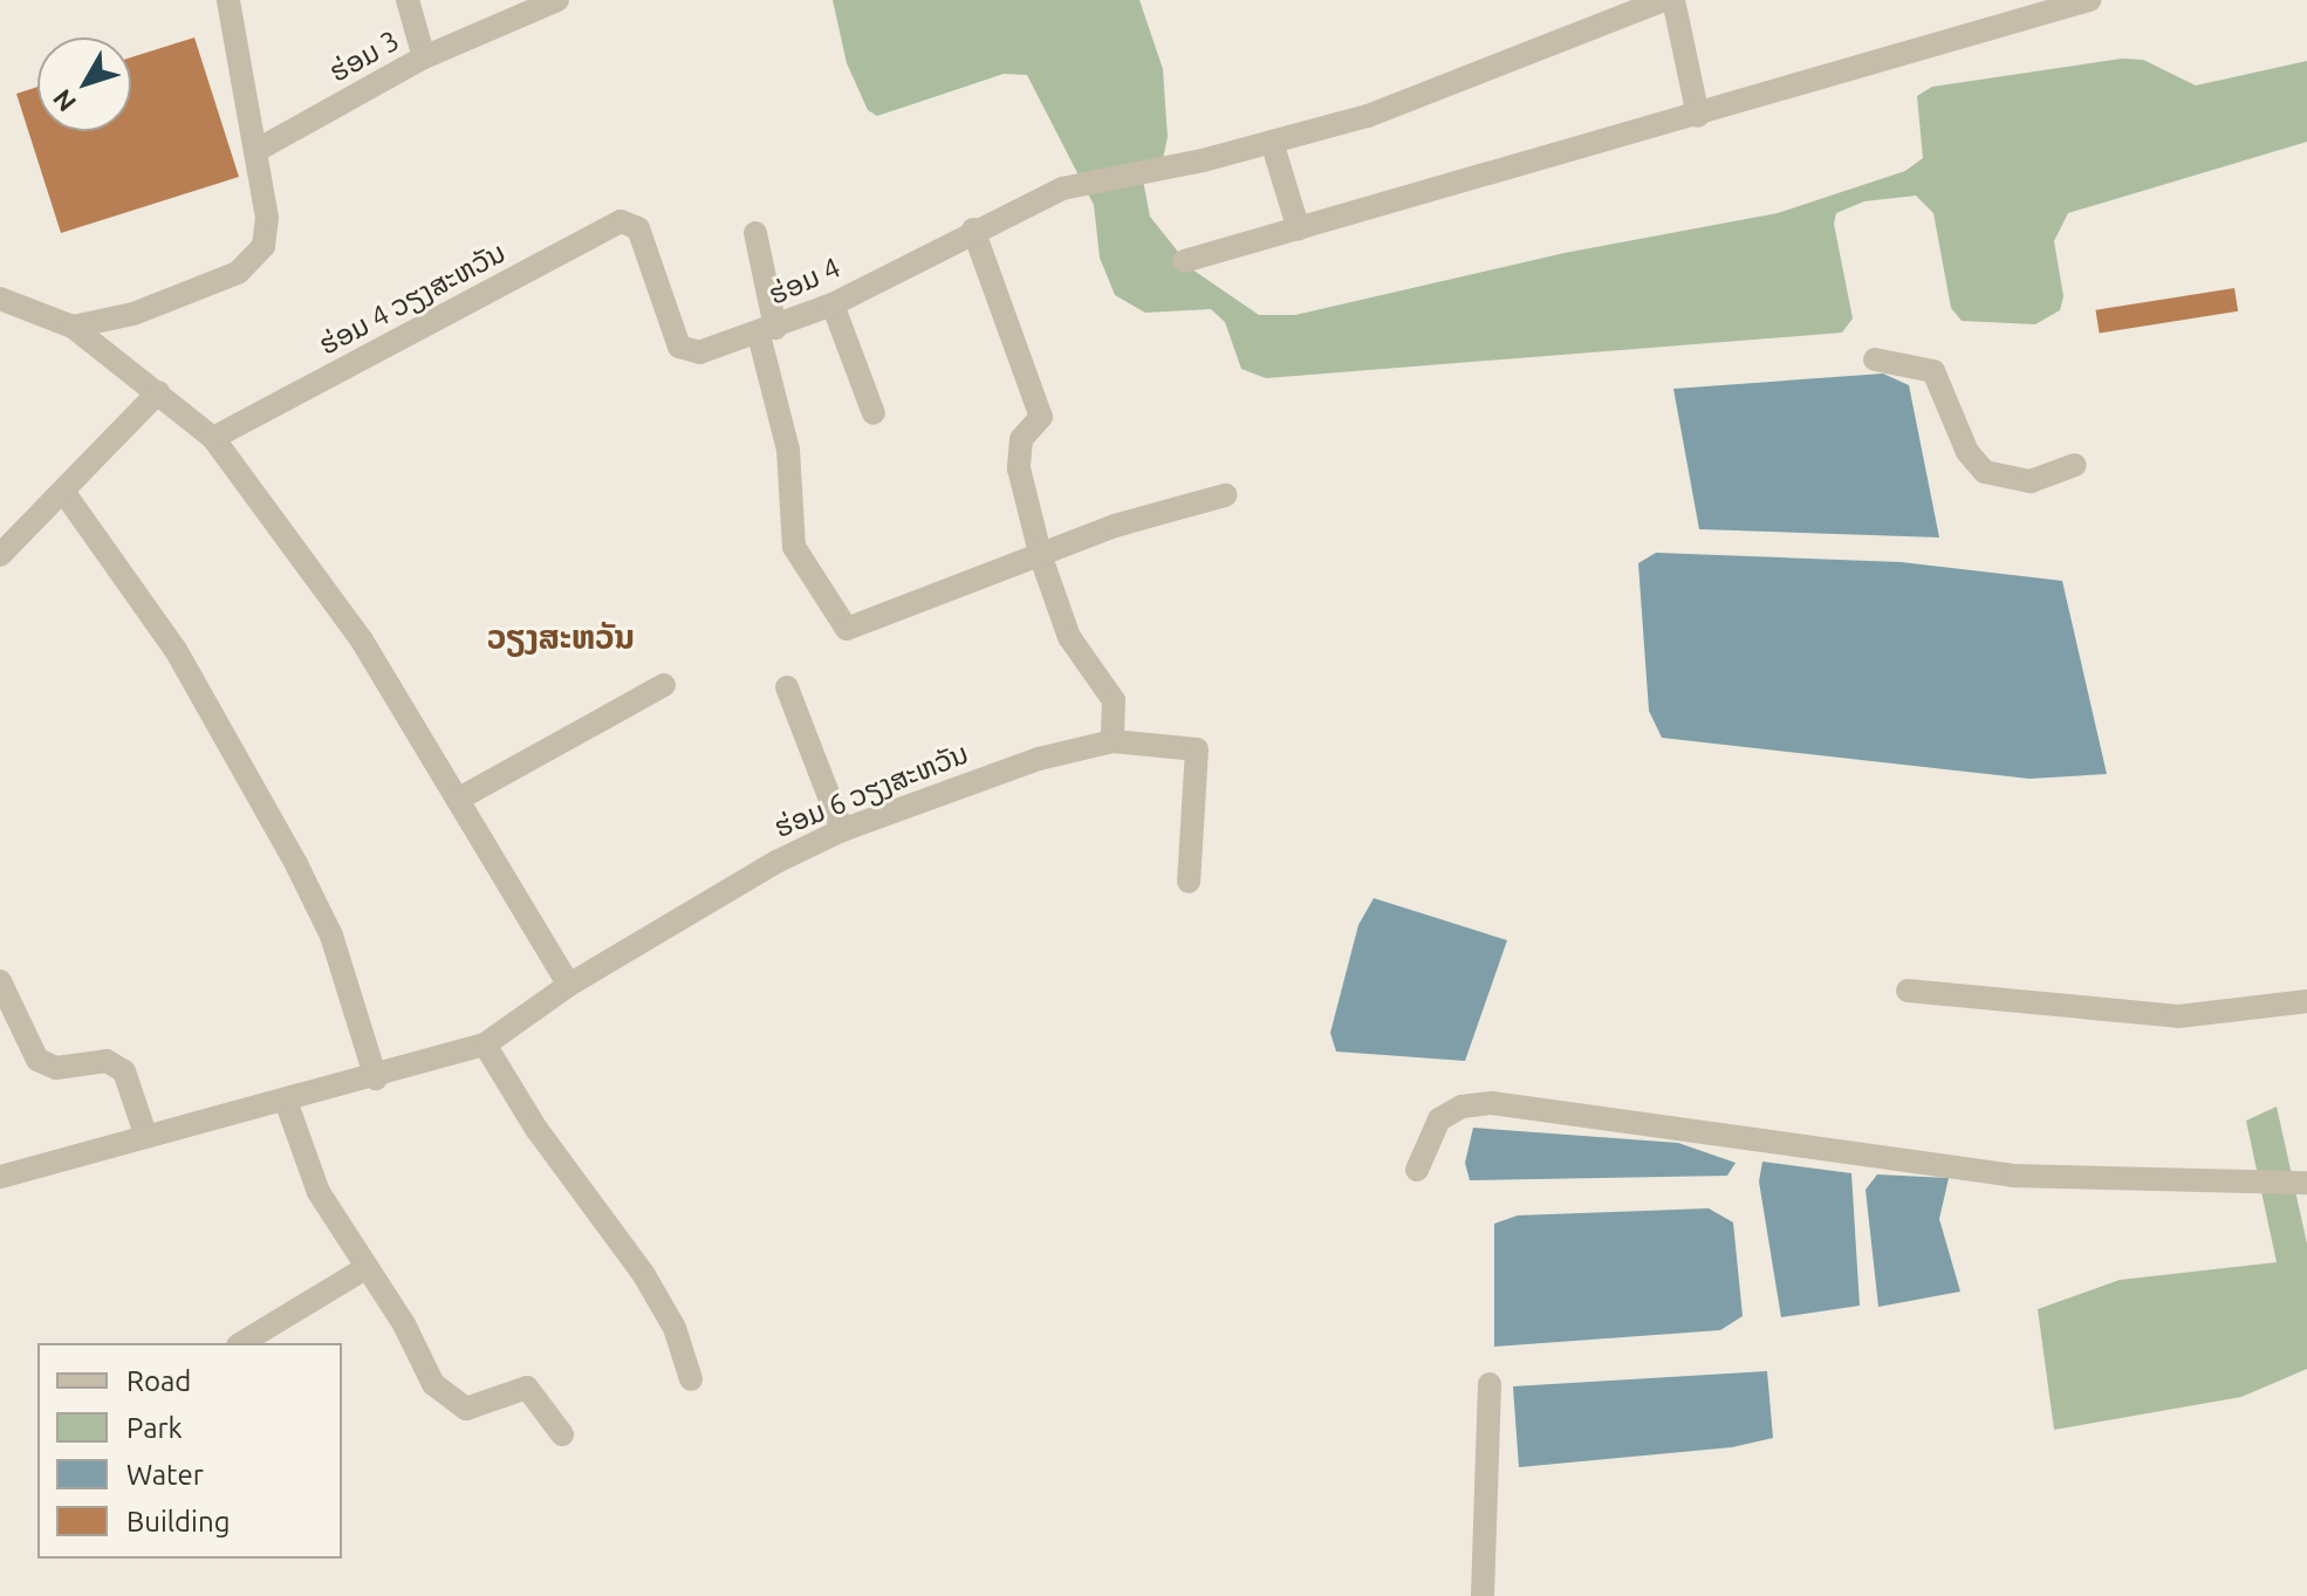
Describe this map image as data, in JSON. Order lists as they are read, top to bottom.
{
  "streets": {
    "street": [
      "ຮ່ອມ 3",
      "ຮ່ອມ 4",
      "ຮ່ອມ 4 ວຽງສະຫວັນ",
      "ຮ່ອມ 6 ວຽງສະຫວັນ"
    ]
  },
  "crossings": [
    ["ຮ່ອມ 4", "ຮ່ອມ 4 ວຽງສະຫວັນ"]
  ],
  "districts": ["ວຽງສະຫວັນ"],
  "legend": [
    "Road",
    "Park",
    "Water",
    "Building"
  ],
  "north": "bottom left"
}
